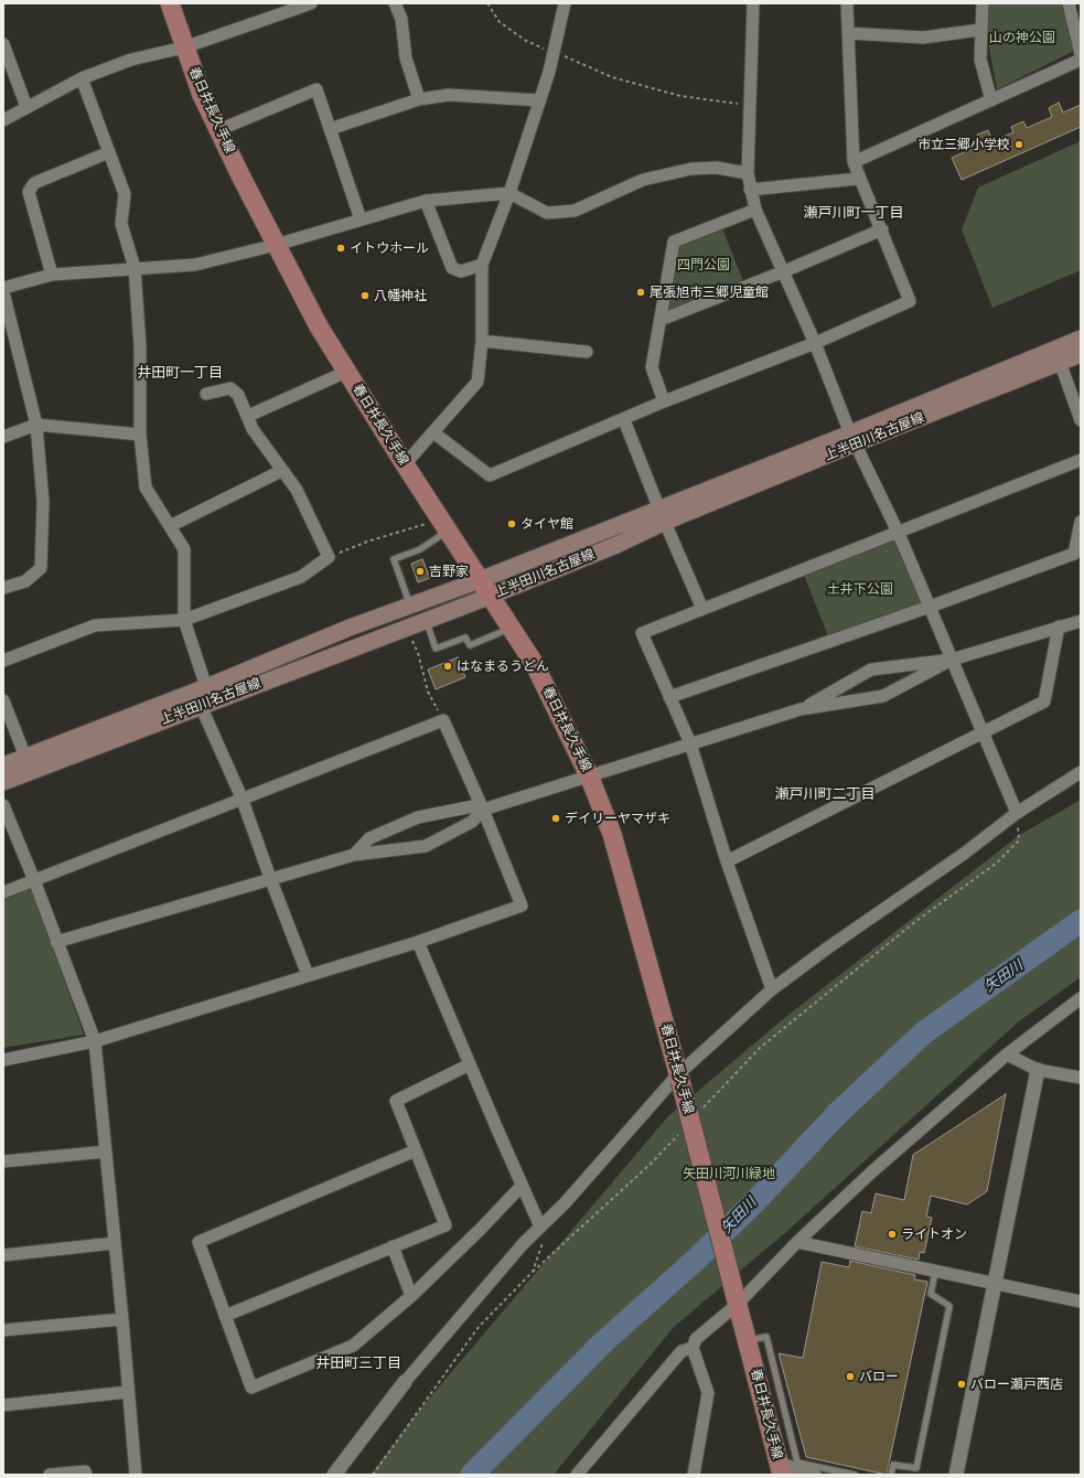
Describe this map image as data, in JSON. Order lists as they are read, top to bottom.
{
  "streets": {
    "main road": ["春日井長久手線", "上半田川名古屋線"]
  },
  "crossings": [
    ["春日井長久手線", "上半田川名古屋線"]
  ],
  "districts": [
    "瀬戸川町一丁目",
    "井田町一丁目",
    "瀬戸川町二丁目",
    "井田町三丁目"
  ],
  "water": ["矢田川"],
  "parks": [
    "山の神公園",
    "四門公園",
    "土井下公園",
    "矢田川河川緑地"
  ],
  "places": [
    "市立三郷小学校",
    "イトウホール",
    "尾張旭市三郷児童館",
    "八幡神社",
    "タイヤ館",
    "吉野家",
    "はなまるうどん",
    "デイリーヤマザキ",
    "ライトオン",
    "バロー",
    "バロー瀬戸西店"
  ]
}
